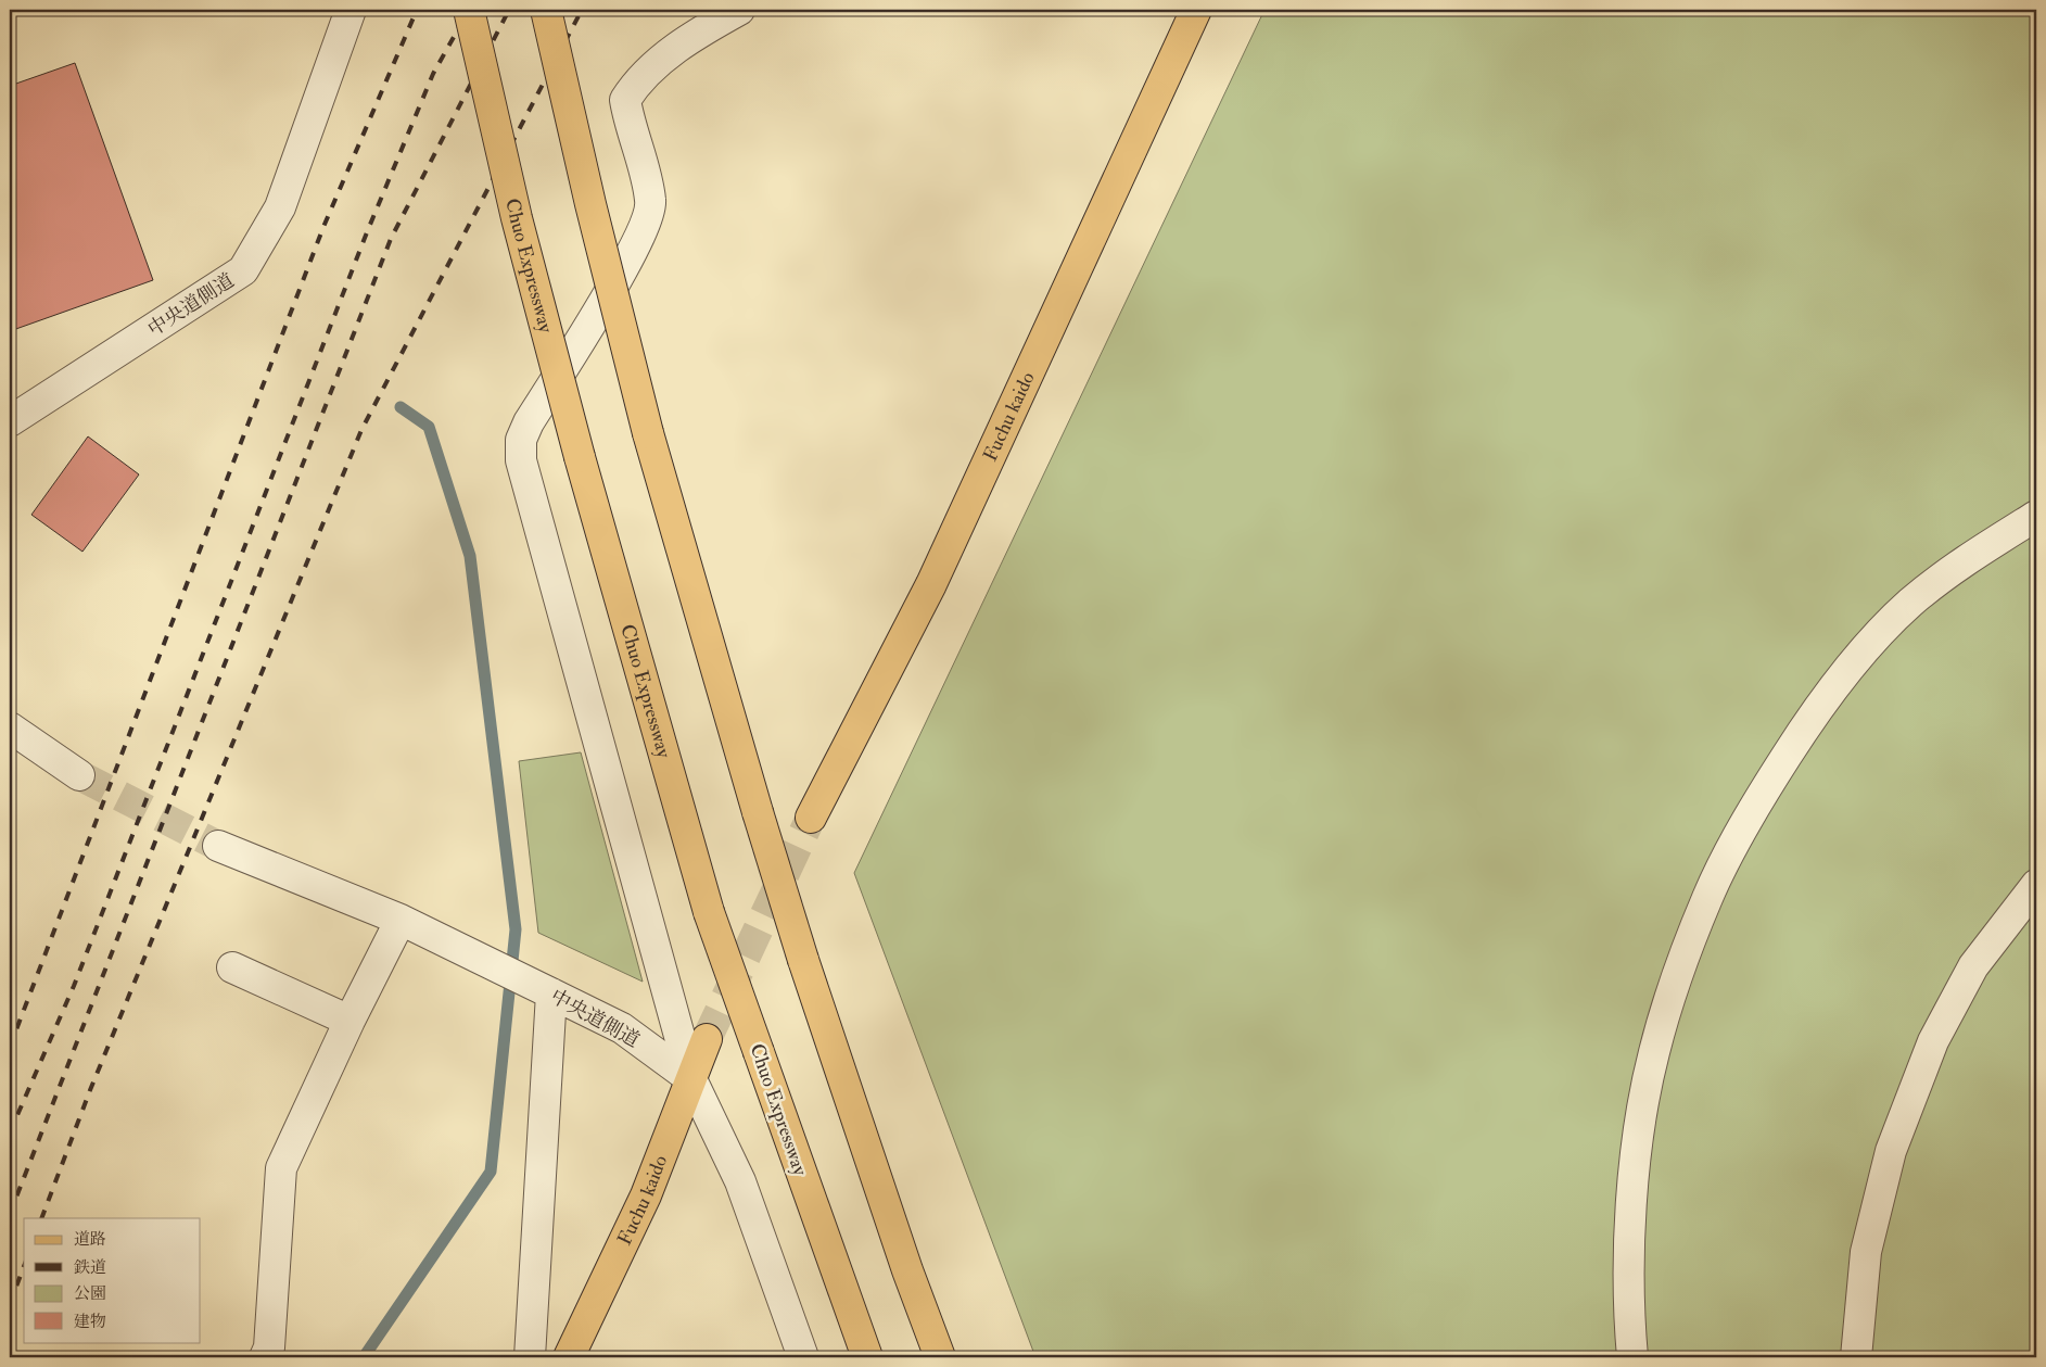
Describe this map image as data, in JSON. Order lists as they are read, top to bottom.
{
  "streets": {
    "main road": ["Chuo Expressway", "Fuchu kaido"],
    "street": ["中央道側道"]
  },
  "crossings": [
    ["中央道側道", "Fuchu kaido"]
  ],
  "legend": [
    "道路",
    "鉄道",
    "公園",
    "建物"
  ]
}
